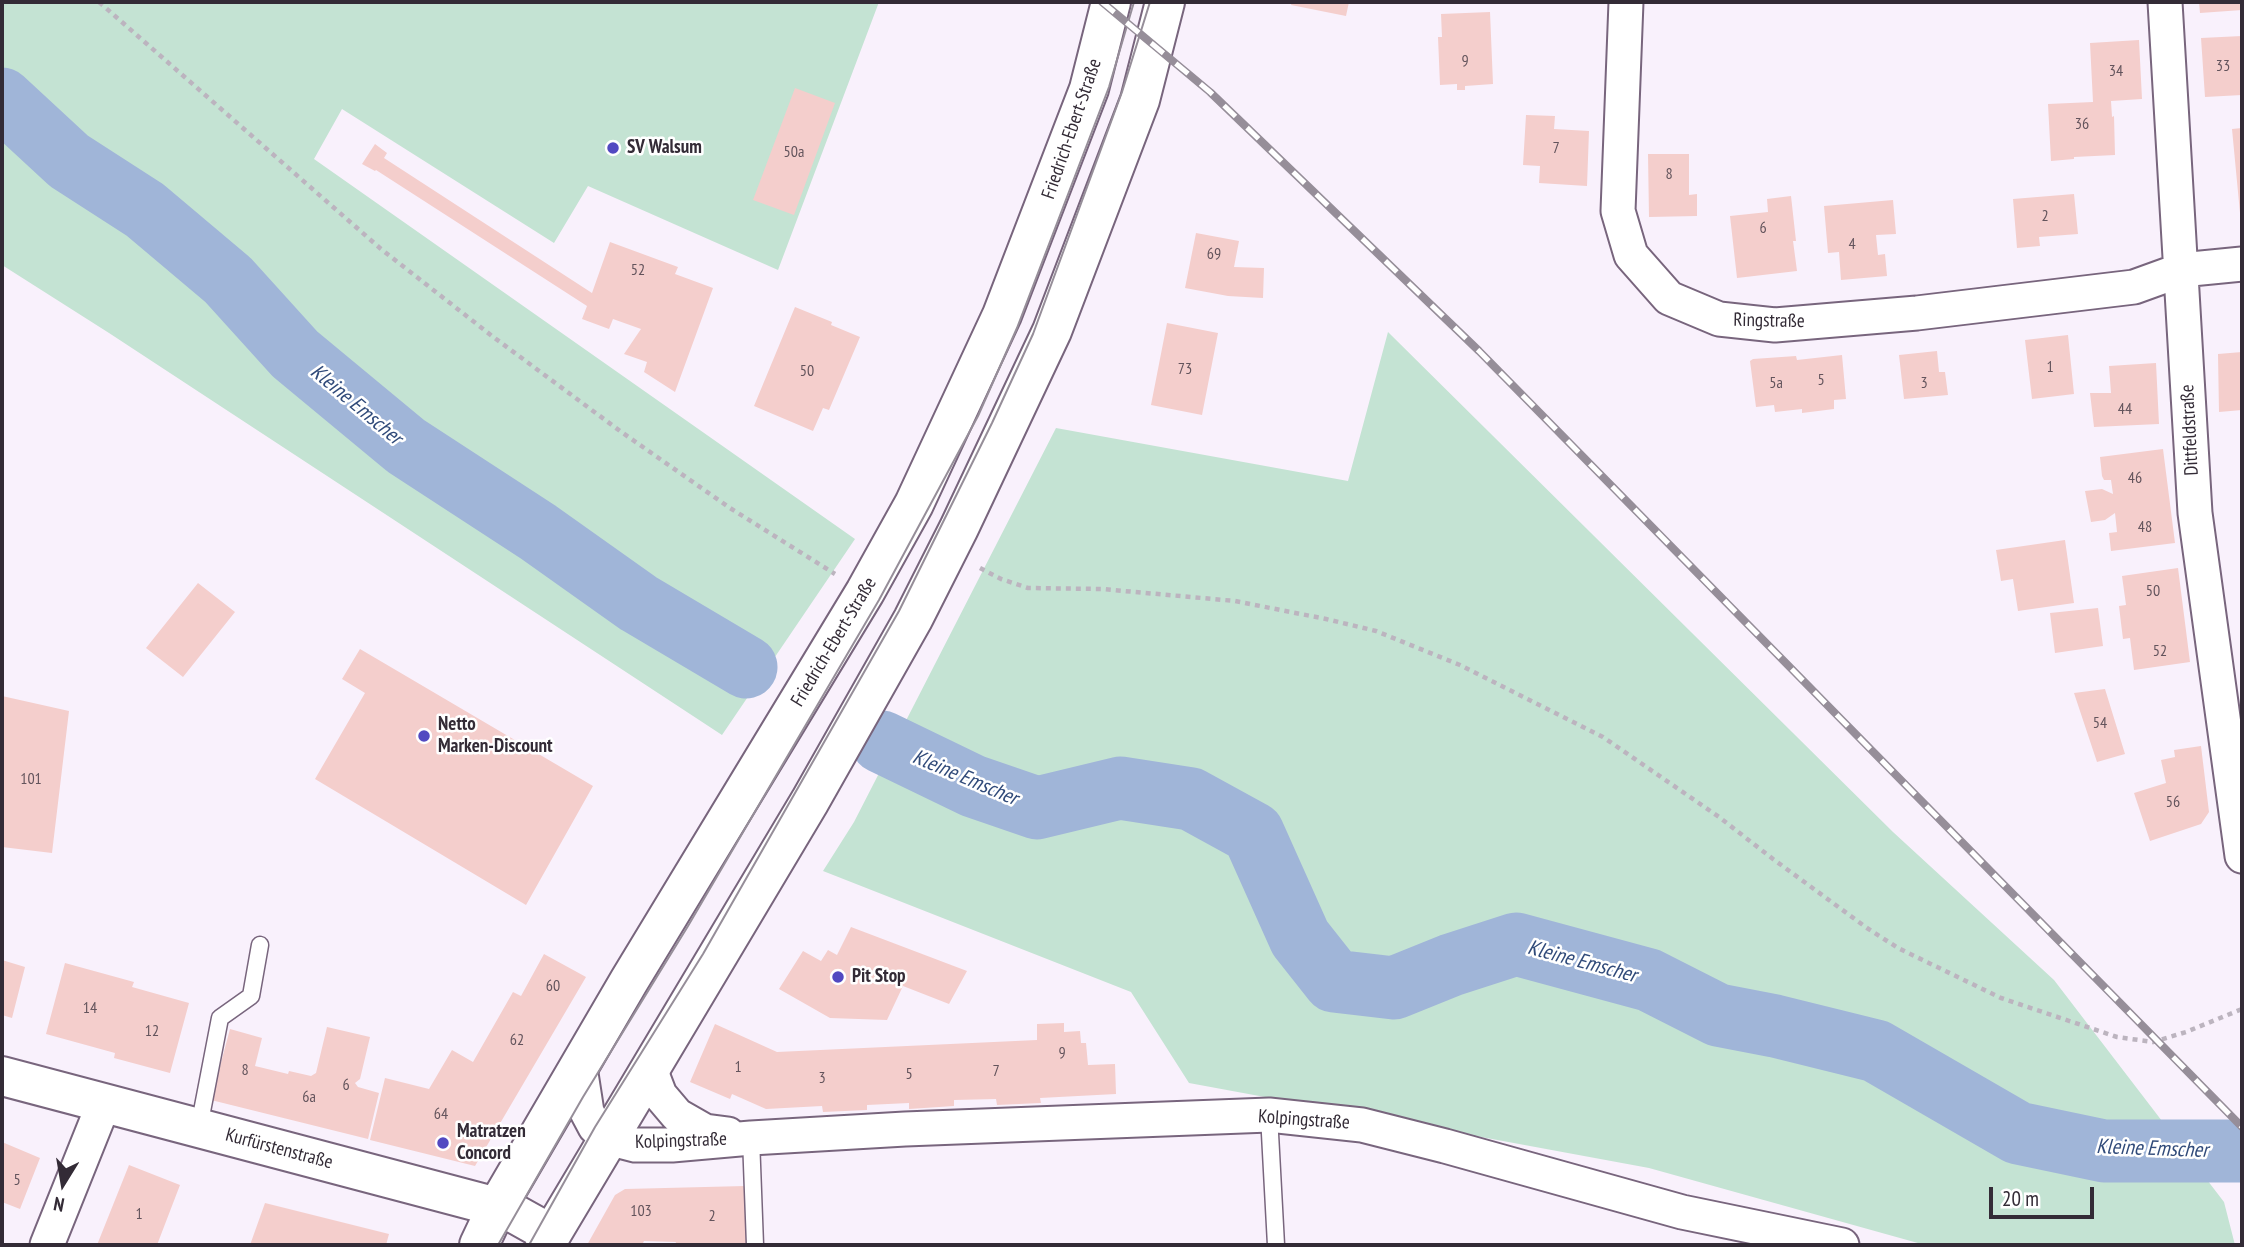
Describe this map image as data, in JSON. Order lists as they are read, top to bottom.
{
  "streets": {
    "main road": ["Friedrich-Ebert-Straße", "Kurfürstenstraße"],
    "street": ["Ringstraße", "Dittfeldstraße", "Kolpingstraße"]
  },
  "crossings": [
    ["Friedrich-Ebert-Straße", "Kolpingstraße"],
    ["Friedrich-Ebert-Straße", "Kurfürstenstraße"],
    ["Ringstraße", "Dittfeldstraße"]
  ],
  "water": ["Kleine Emscher"],
  "places": [
    "SV Walsum",
    "Netto Marken-Discount",
    "Pit Stop",
    "Matratzen Concord"
  ],
  "house_numbers": [
    "9",
    "33",
    "34",
    "36",
    "7",
    "50a",
    "8",
    "2",
    "6",
    "4",
    "69",
    "52",
    "1",
    "73",
    "50",
    "5",
    "5a",
    "3",
    "44",
    "46",
    "48",
    "50",
    "52",
    "54",
    "101",
    "56",
    "60",
    "14",
    "12",
    "62",
    "9",
    "1",
    "8",
    "7",
    "5",
    "3",
    "6",
    "6a",
    "64",
    "5",
    "103",
    "1",
    "2"
  ],
  "scale_bar": "20 m",
  "north": "bottom"
}
